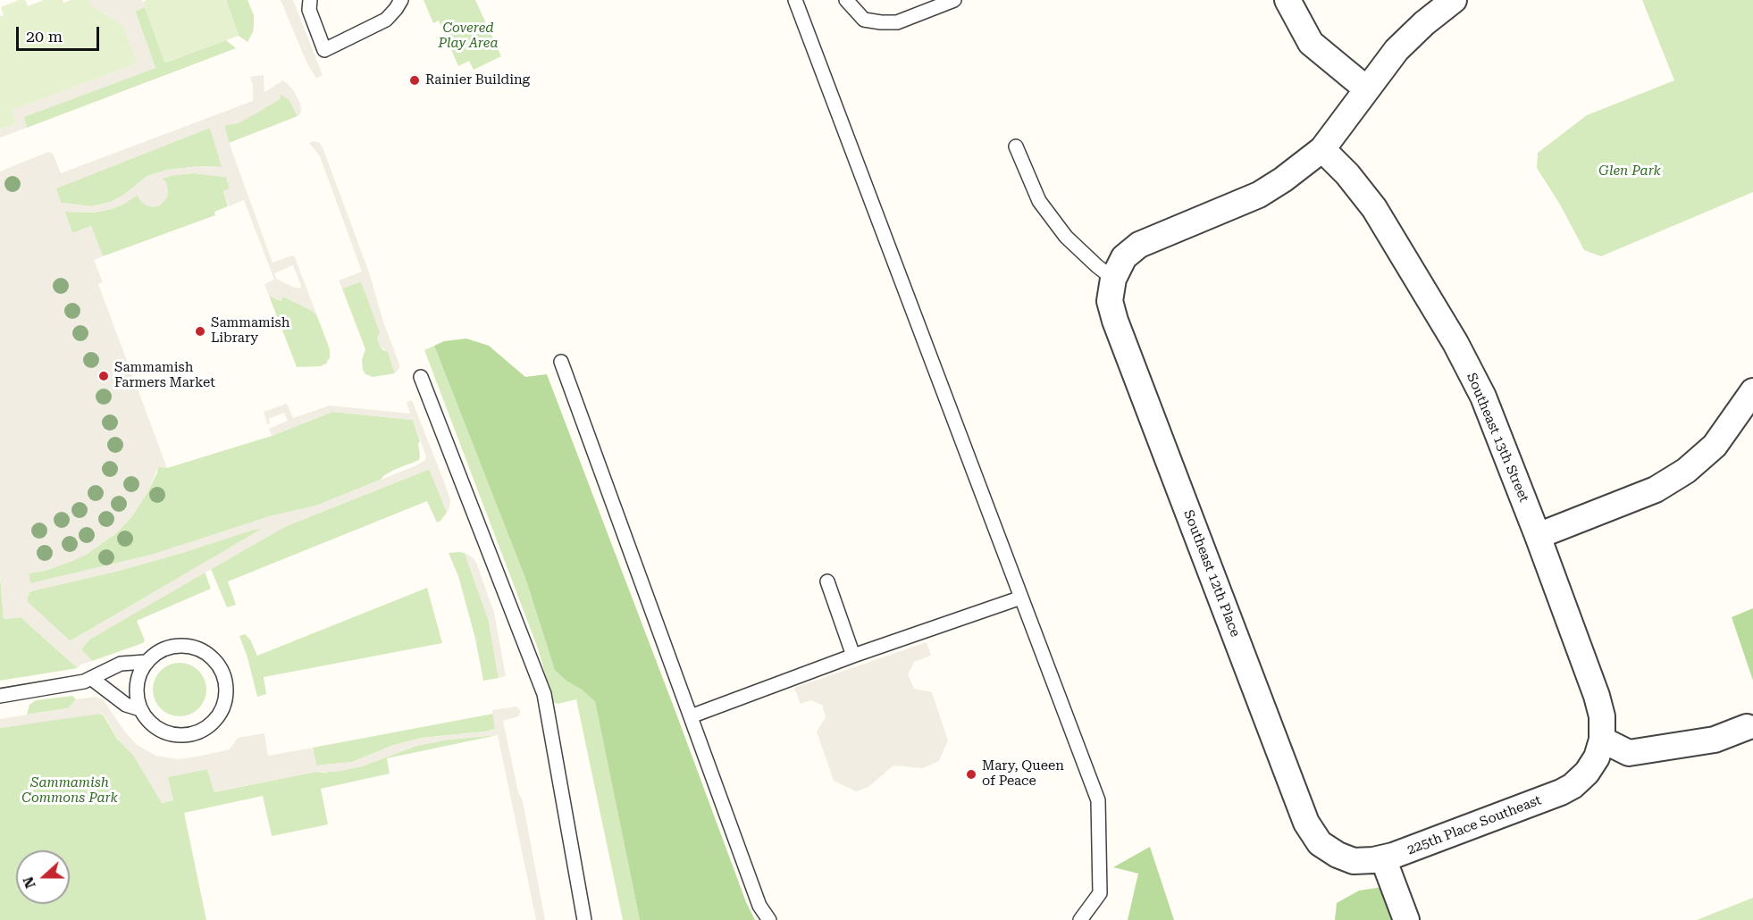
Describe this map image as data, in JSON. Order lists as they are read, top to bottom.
{
  "streets": {
    "street": ["Southeast 13th Street", "Southeast 12th Place", "225th Place Southeast"]
  },
  "crossings": [
    ["Southeast 13th Street", "225th Place Southeast"],
    ["Southeast 12th Place", "225th Place Southeast"]
  ],
  "parks": ["Covered Play Area", "Glen Park", "Sammamish Commons Park"],
  "places": [
    "Rainier Building",
    "Sammamish Library",
    "Sammamish Farmers Market",
    "Mary, Queen of Peace"
  ],
  "scale_bar": "20 m",
  "north": "left"
}
